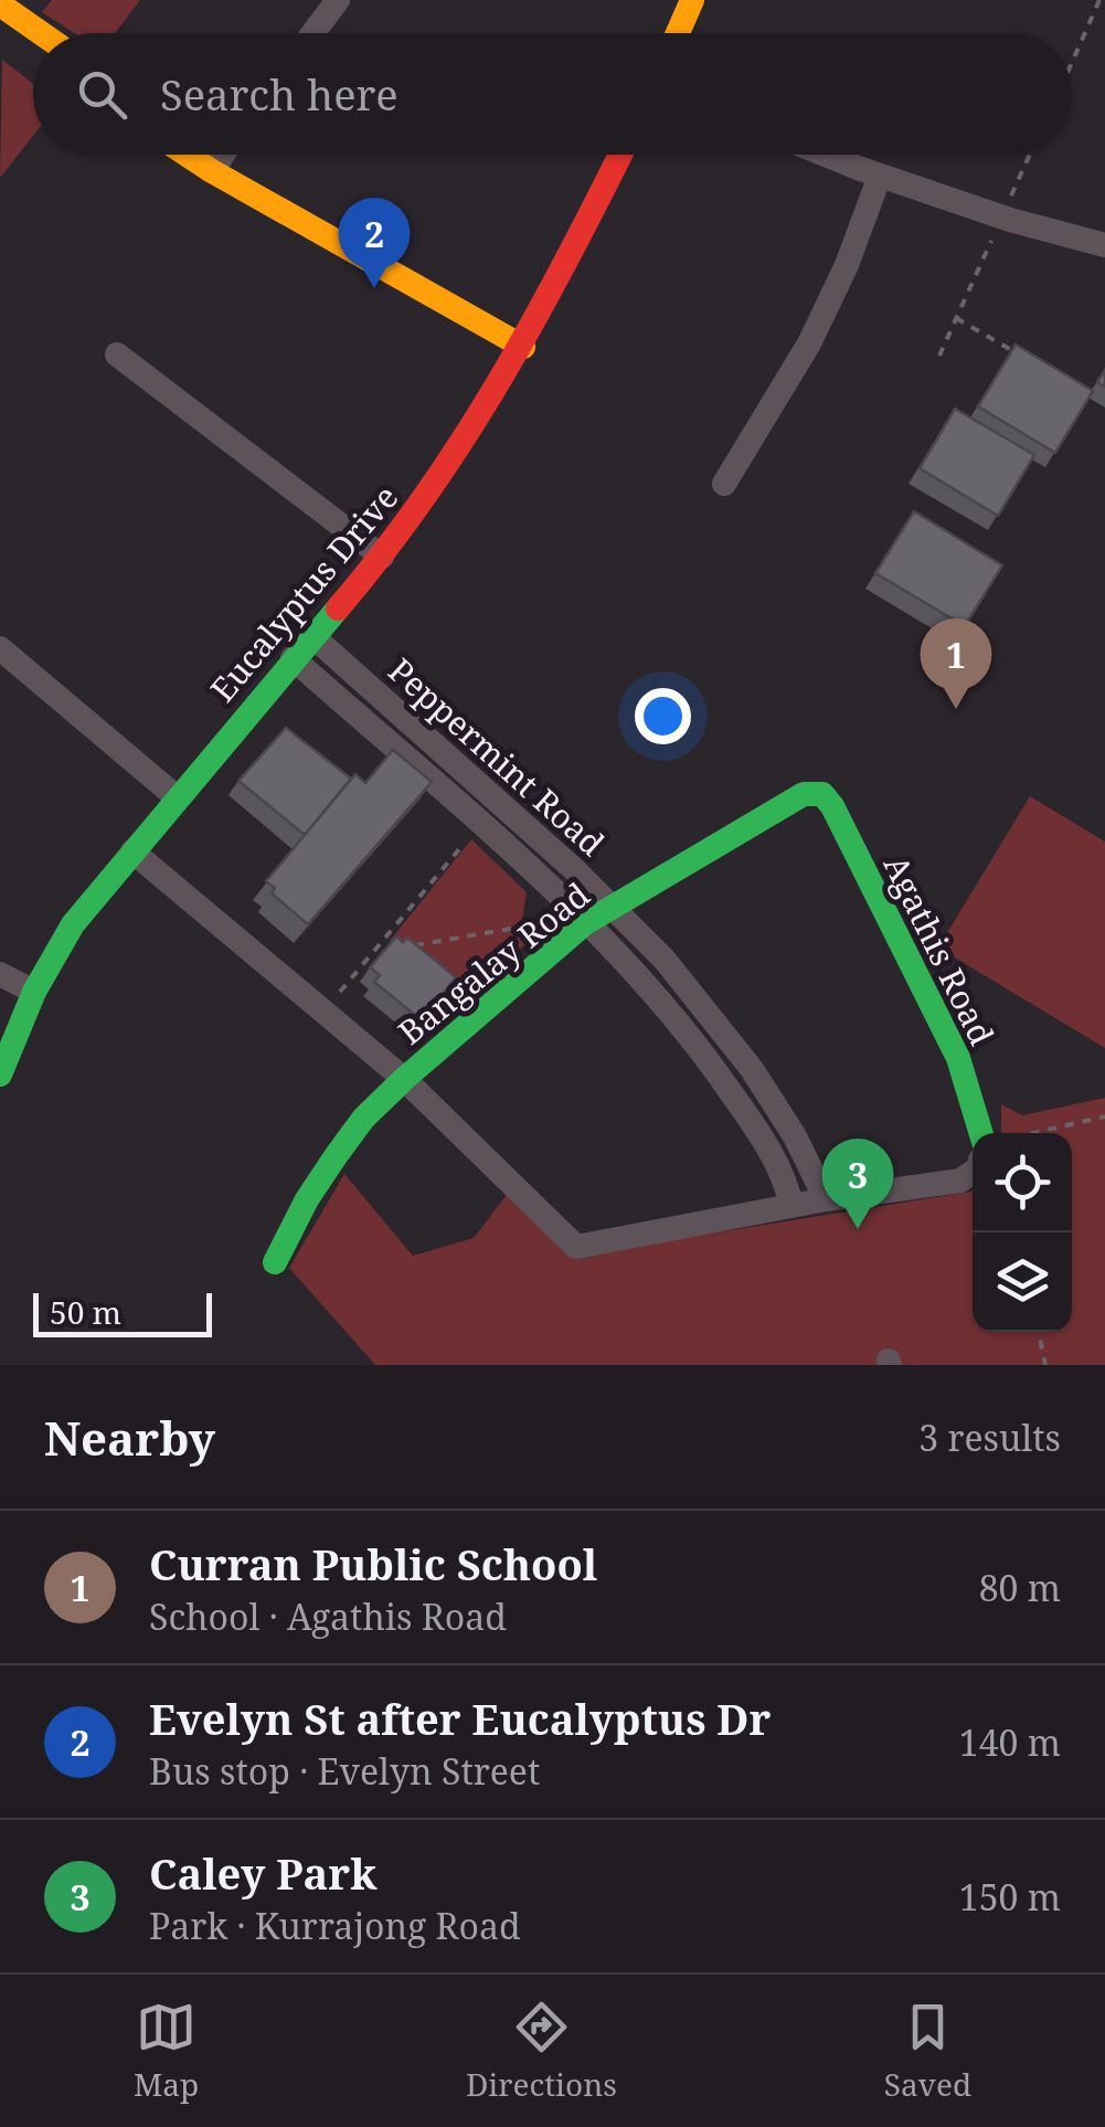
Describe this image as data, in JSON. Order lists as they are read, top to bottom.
{
  "streets": {
    "street": [
      "Eucalyptus Drive",
      "Peppermint Road",
      "Agathis Road",
      "Bangalay Road"
    ]
  },
  "crossings": [
    ["Eucalyptus Drive", "Peppermint Road"],
    ["Peppermint Road", "Bangalay Road"],
    ["Agathis Road", "Bangalay Road"]
  ],
  "scale_bar": "50 m",
  "page": {
    "search": "Search here",
    "pins": ["2", "1", "3"],
    "scale": "50 m",
    "heading": ["Nearby", "3 results"],
    "list": [
      {
        "mark": "1",
        "name": "Curran Public School",
        "note": "School · Agathis Road",
        "value": "80 m"
      },
      {
        "mark": "2",
        "name": "Evelyn St after Eucalyptus Dr",
        "note": "Bus stop · Evelyn Street",
        "value": "140 m"
      },
      {
        "mark": "3",
        "name": "Caley Park",
        "note": "Park · Kurrajong Road",
        "value": "150 m"
      }
    ],
    "nav": ["Map", "Directions", "Saved"]
  }
}
